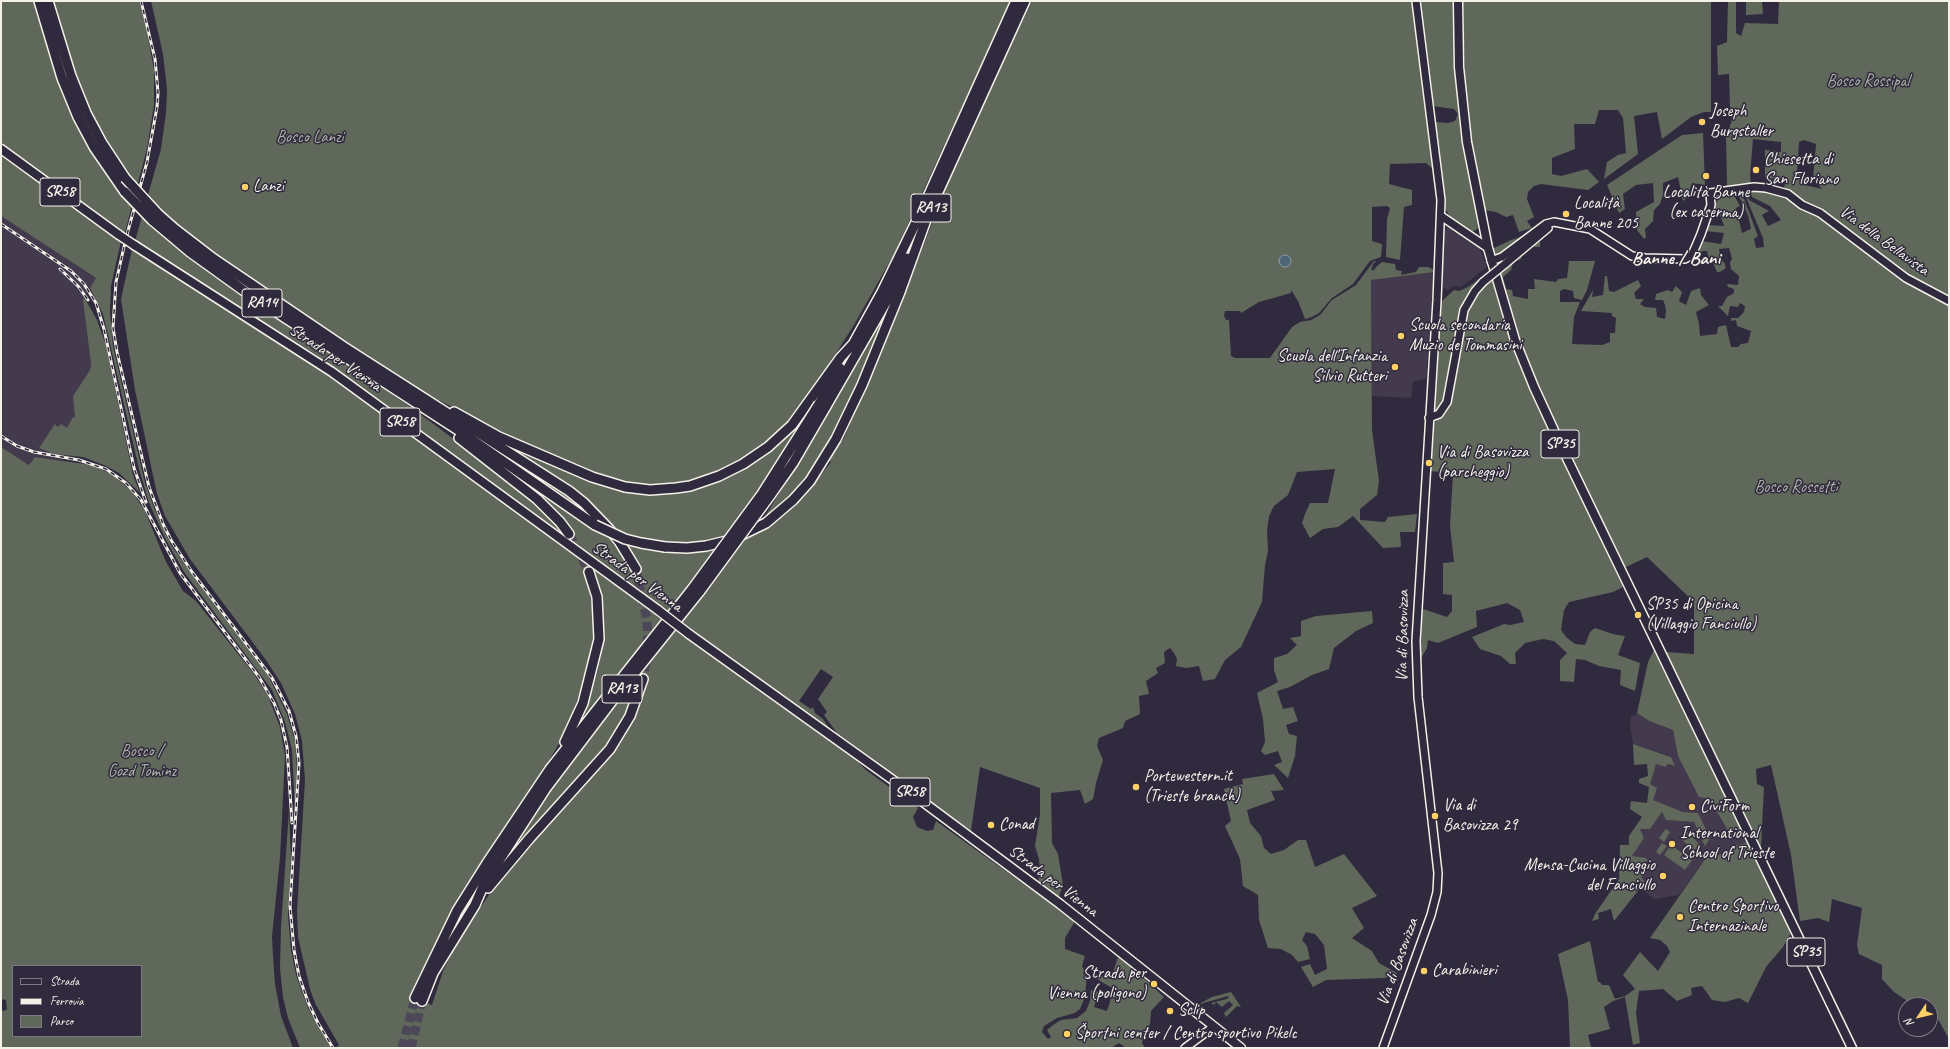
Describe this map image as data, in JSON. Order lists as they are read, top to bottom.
{
  "streets": {
    "highway": ["RA13", "RA14"],
    "main road": [
      "SR58",
      "Via della Bellavista",
      "Strada per Vienna",
      "SP35",
      "Via di Basovizza"
    ]
  },
  "districts": ["Banne / Bani"],
  "parks": [
    "Bosco Rossipal",
    "Bosco Lanzi",
    "Bosco Rossetti",
    "Bosco / Gozd Tominz"
  ],
  "places": [
    "Joseph Burgstaller",
    "Chiesetta di San Floriano",
    "Località Banne (ex caserma)",
    "Lanzi",
    "Località Banne 205",
    "Scuola secondaria Muzio de Tommasini",
    "Scuola dell'Infanzia Silvio Rutteri",
    "Via di Basovizza (parcheggio)",
    "SP35 di Opicina (Villaggio Fanciullo)",
    "Portewestern.it (Trieste branch)",
    "CiviForm",
    "Via di Basovizza 29",
    "Conad",
    "International School of Trieste",
    "Mensa-Cucina Villaggio del Fanciullo",
    "Centro Sportivo Internazinale",
    "Carabinieri",
    "Strada per Vienna (poligono)",
    "Sclip",
    "Športni center / Centro sportivo Pikelc"
  ],
  "legend": ["Strada", "Ferrovia", "Parco"],
  "north": "bottom left"
}
